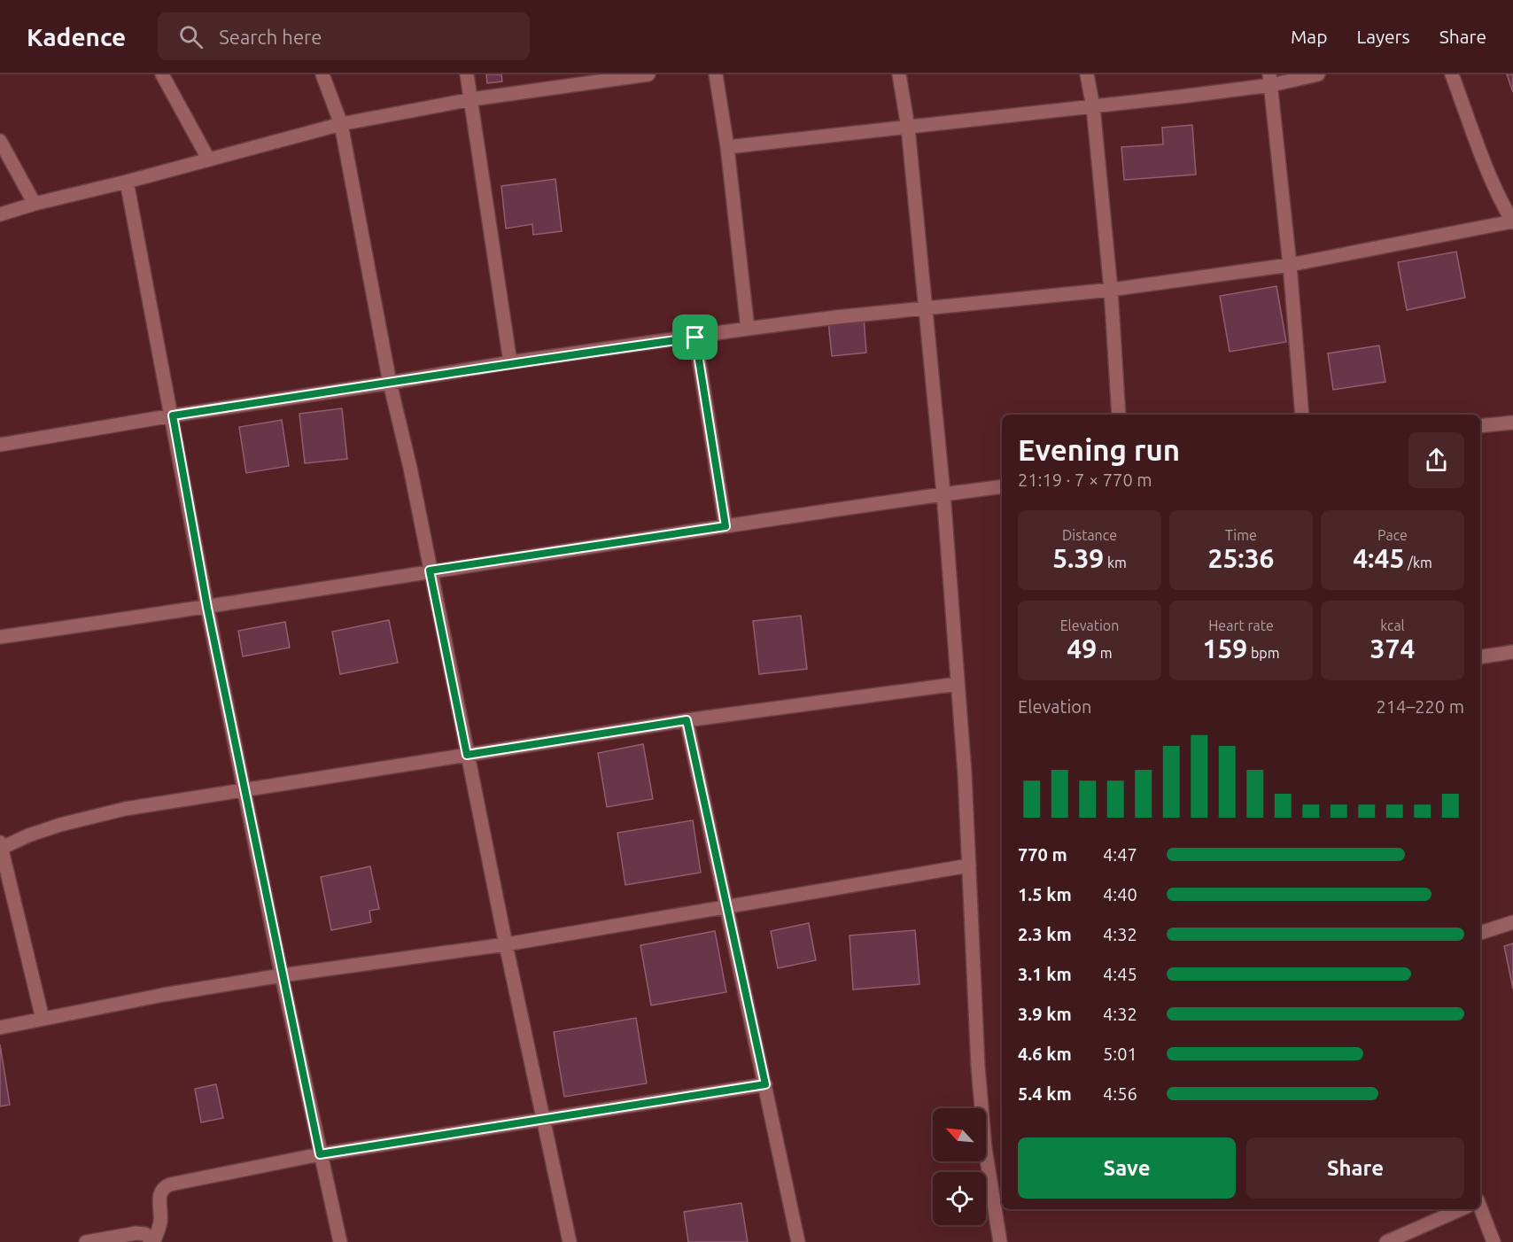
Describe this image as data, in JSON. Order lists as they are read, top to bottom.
{
  "north": "top left",
  "page": {
    "header": "Kadence",
    "search": "Search here",
    "nav": ["Map", "Layers", "Share"],
    "heading": ["Evening run", "21:19 · 7 × 770 m"],
    "stats": [
      ["Distance", "5.39 km"],
      ["Time", "25:36"],
      ["Pace", "4:45 /km"],
      ["Elevation", "49 m"],
      ["Heart rate", "159 bpm"],
      ["kcal", "374"]
    ],
    "chart": ["Elevation", "214–220 m"],
    "list": [
      {
        "name": "770 m",
        "note": "4:47"
      },
      {
        "name": "1.5 km",
        "note": "4:40"
      },
      {
        "name": "2.3 km",
        "note": "4:32"
      },
      {
        "name": "3.1 km",
        "note": "4:45"
      },
      {
        "name": "3.9 km",
        "note": "4:32"
      },
      {
        "name": "4.6 km",
        "note": "5:01"
      },
      {
        "name": "5.4 km",
        "note": "4:56"
      }
    ],
    "buttons": ["Save", "Share"]
  }
}
